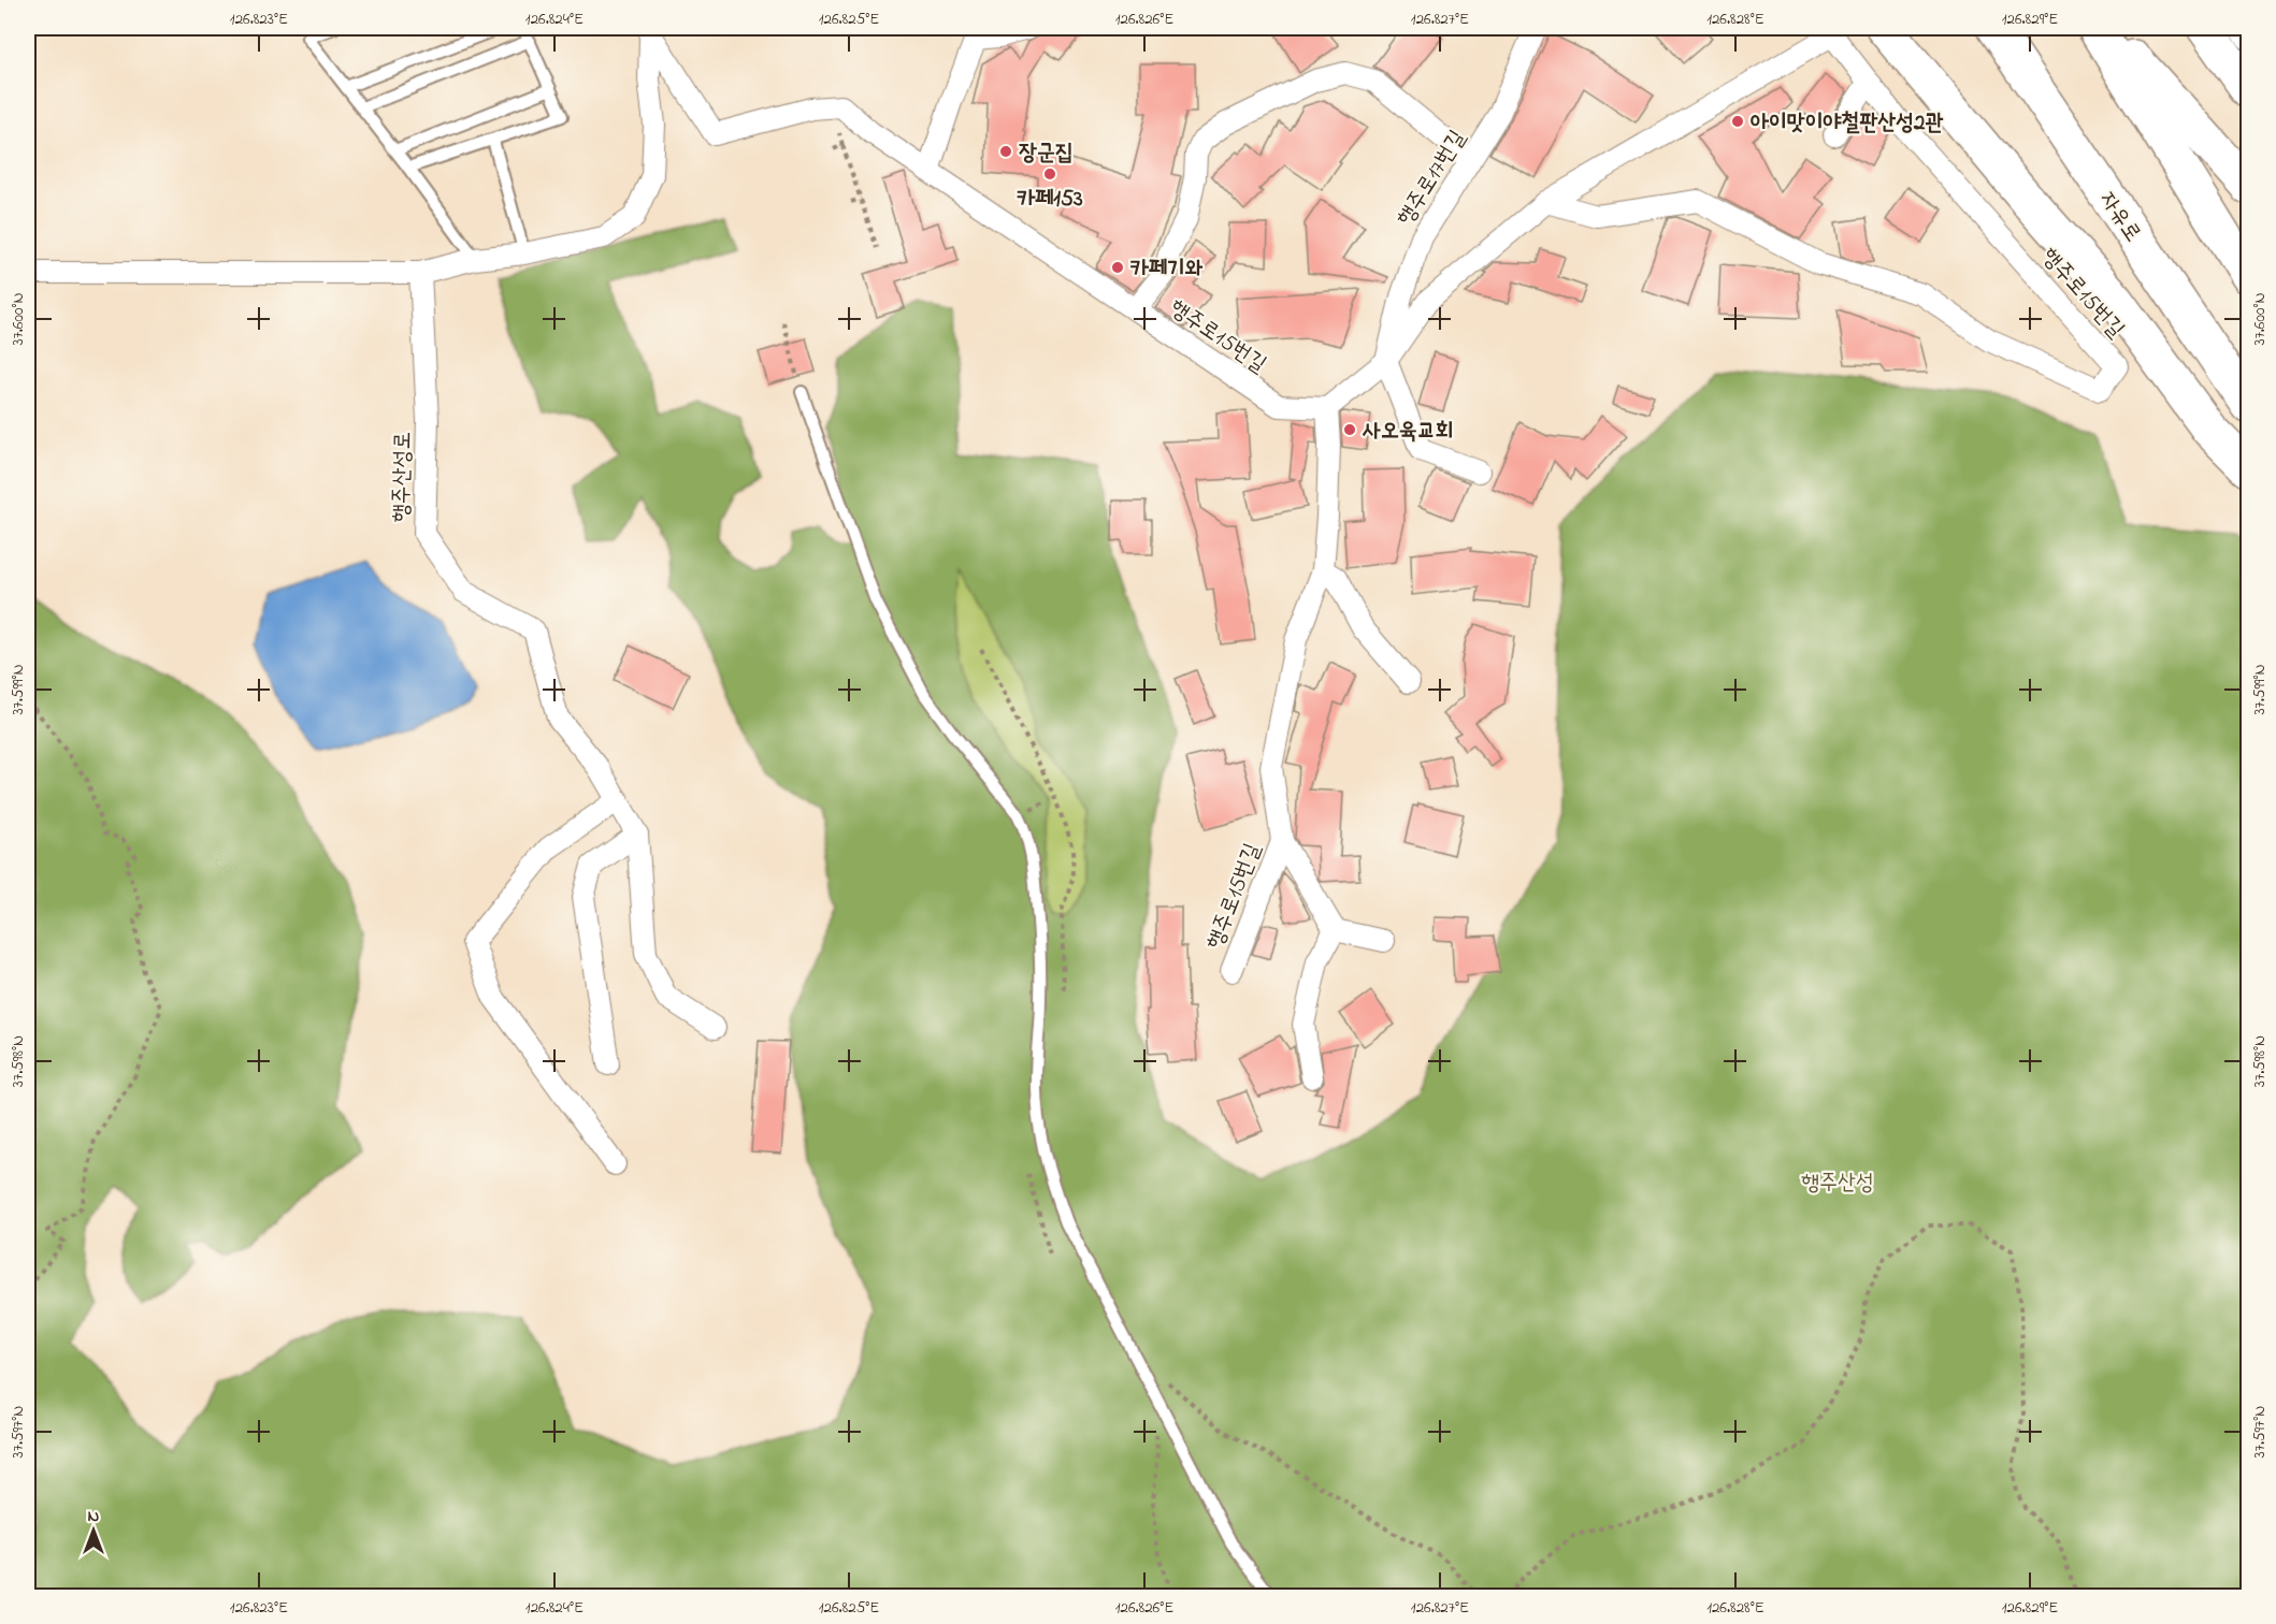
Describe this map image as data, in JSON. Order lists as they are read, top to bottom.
{
  "streets": {
    "highway": ["자유로"],
    "street": ["행주로17번길", "행주로15번길", "행주산성로"]
  },
  "crossings": [
    ["행주로17번길", "행주로15번길"]
  ],
  "parks": ["행주산성"],
  "places": [
    "아이맛이야철판산성2관",
    "장군집",
    "카페153",
    "카페기와",
    "사오육교회"
  ],
  "north": "top",
  "coordinates": [
    "126.823°E",
    "126.824°E",
    "126.825°E",
    "126.826°E",
    "126.827°E",
    "126.828°E",
    "126.829°E",
    "37.600°N",
    "37.599°N",
    "37.598°N",
    "37.597°N"
  ]
}
